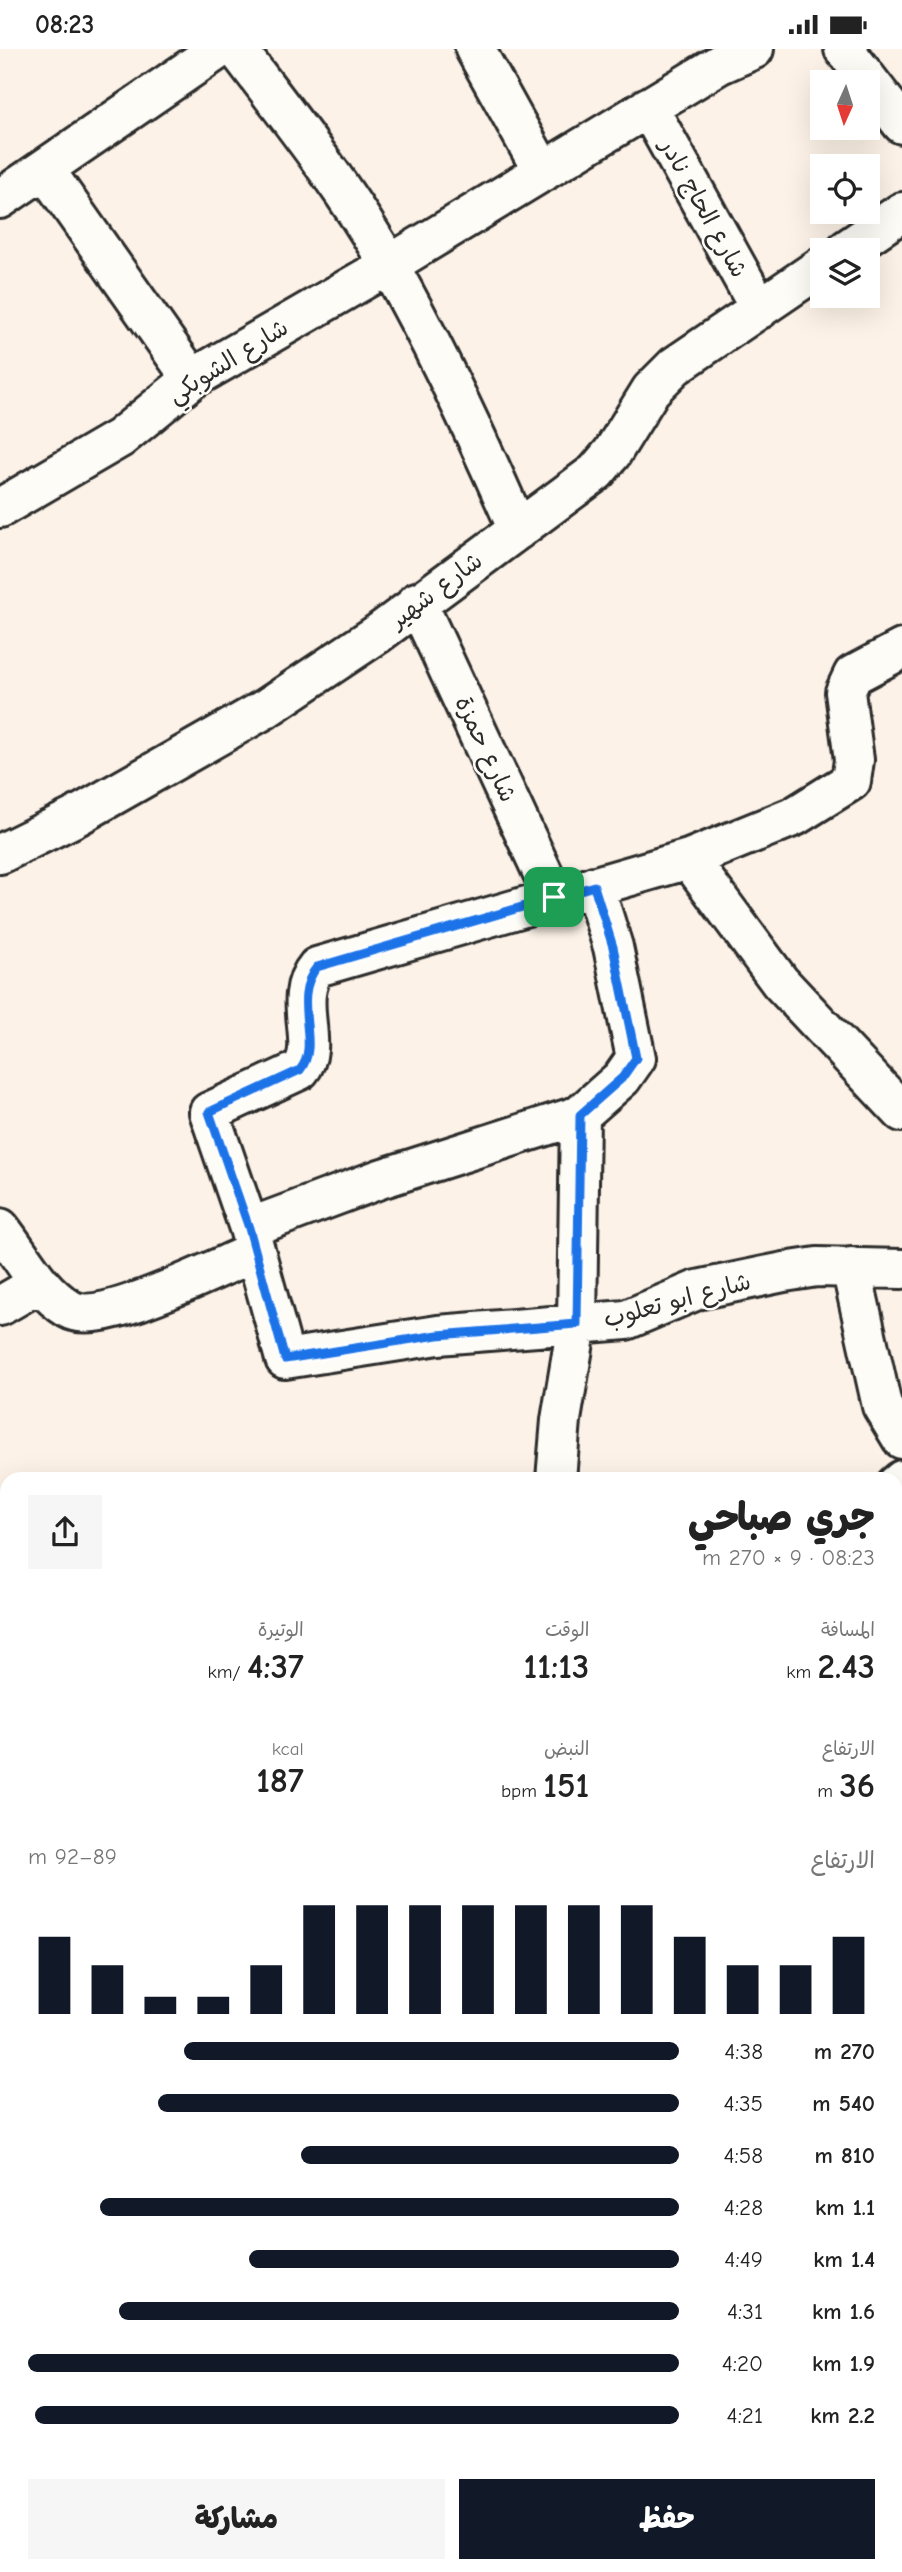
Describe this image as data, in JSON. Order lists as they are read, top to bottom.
{
  "streets": {
    "street": [
      "شارع الحاج نادر",
      "شارع الشوبكي",
      "شارع شهير",
      "شارع حمزة",
      "شارع ابو تعلوب"
    ]
  },
  "crossings": [
    ["شارع الحاج نادر", "شارع الشوبكي"],
    ["شارع الحاج نادر", "شارع شهير"],
    ["شارع شهير", "شارع حمزة"]
  ],
  "north": "bottom",
  "page": {
    "status": "08:23",
    "heading": ["جري صباحي", "08:23 · 9 × 270 m"],
    "stats": [
      ["المسافة", "2.43 km"],
      ["الوقت", "11:13"],
      ["الوتيرة", "4:37 /km"],
      ["الارتفاع", "36 m"],
      ["النبض", "151 bpm"],
      ["kcal", "187"]
    ],
    "chart": ["الارتفاع", "89–92 m"],
    "list": [
      {
        "name": "270 m",
        "note": "4:38"
      },
      {
        "name": "540 m",
        "note": "4:35"
      },
      {
        "name": "810 m",
        "note": "4:58"
      },
      {
        "name": "1.1 km",
        "note": "4:28"
      },
      {
        "name": "1.4 km",
        "note": "4:49"
      },
      {
        "name": "1.6 km",
        "note": "4:31"
      },
      {
        "name": "1.9 km",
        "note": "4:20"
      },
      {
        "name": "2.2 km",
        "note": "4:21"
      }
    ],
    "buttons": ["حفظ", "مشاركة"]
  }
}
